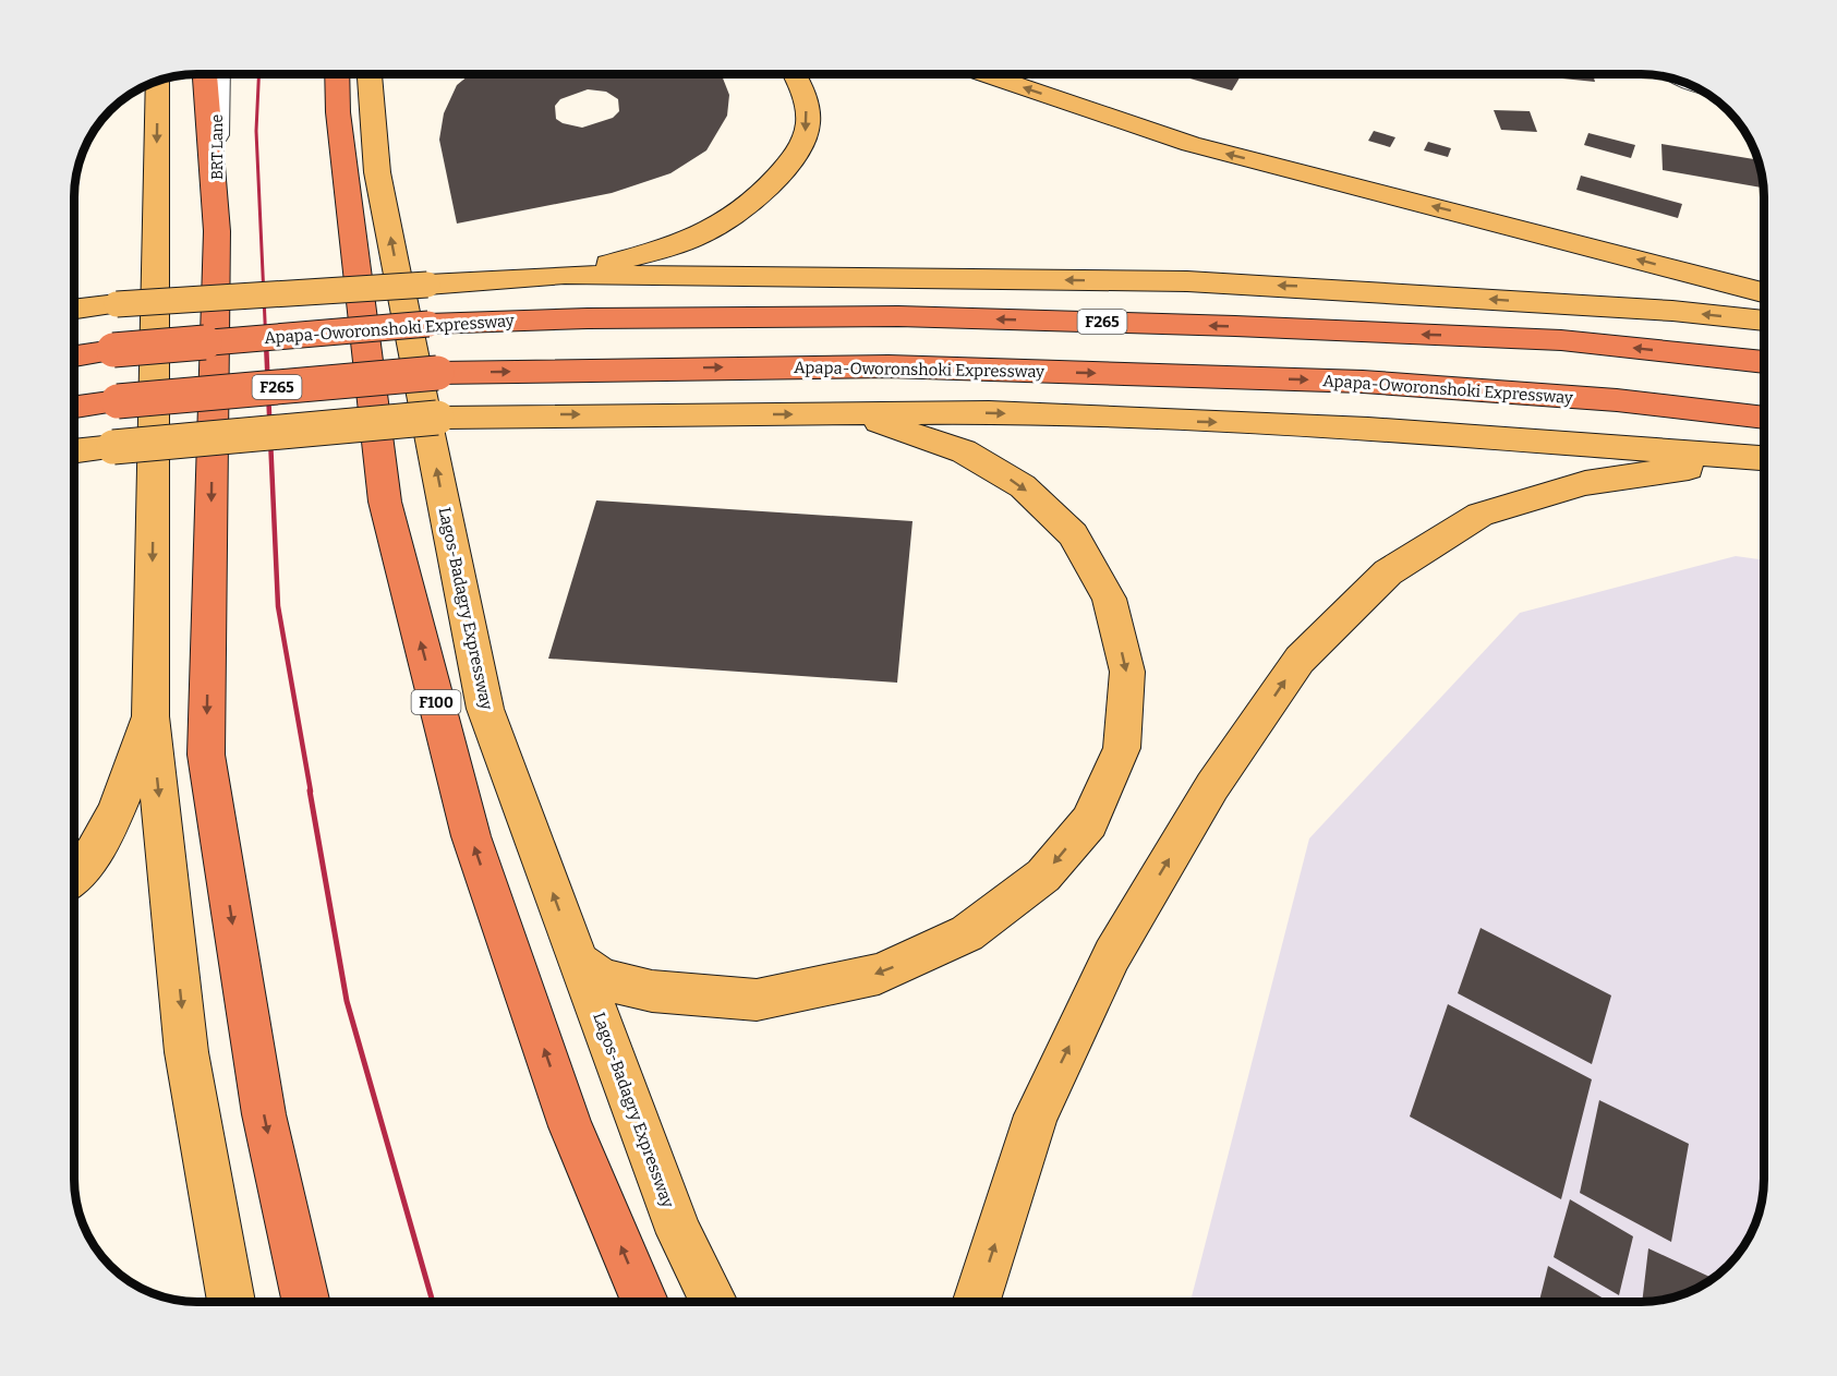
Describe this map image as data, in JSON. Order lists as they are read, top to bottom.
{
  "streets": {
    "highway": ["F265", "Apapa-Oworonshoki Expressway", "F100"],
    "main road": ["Lagos-Badagry Expressway"],
    "street": ["BRT Lane"]
  }
}
